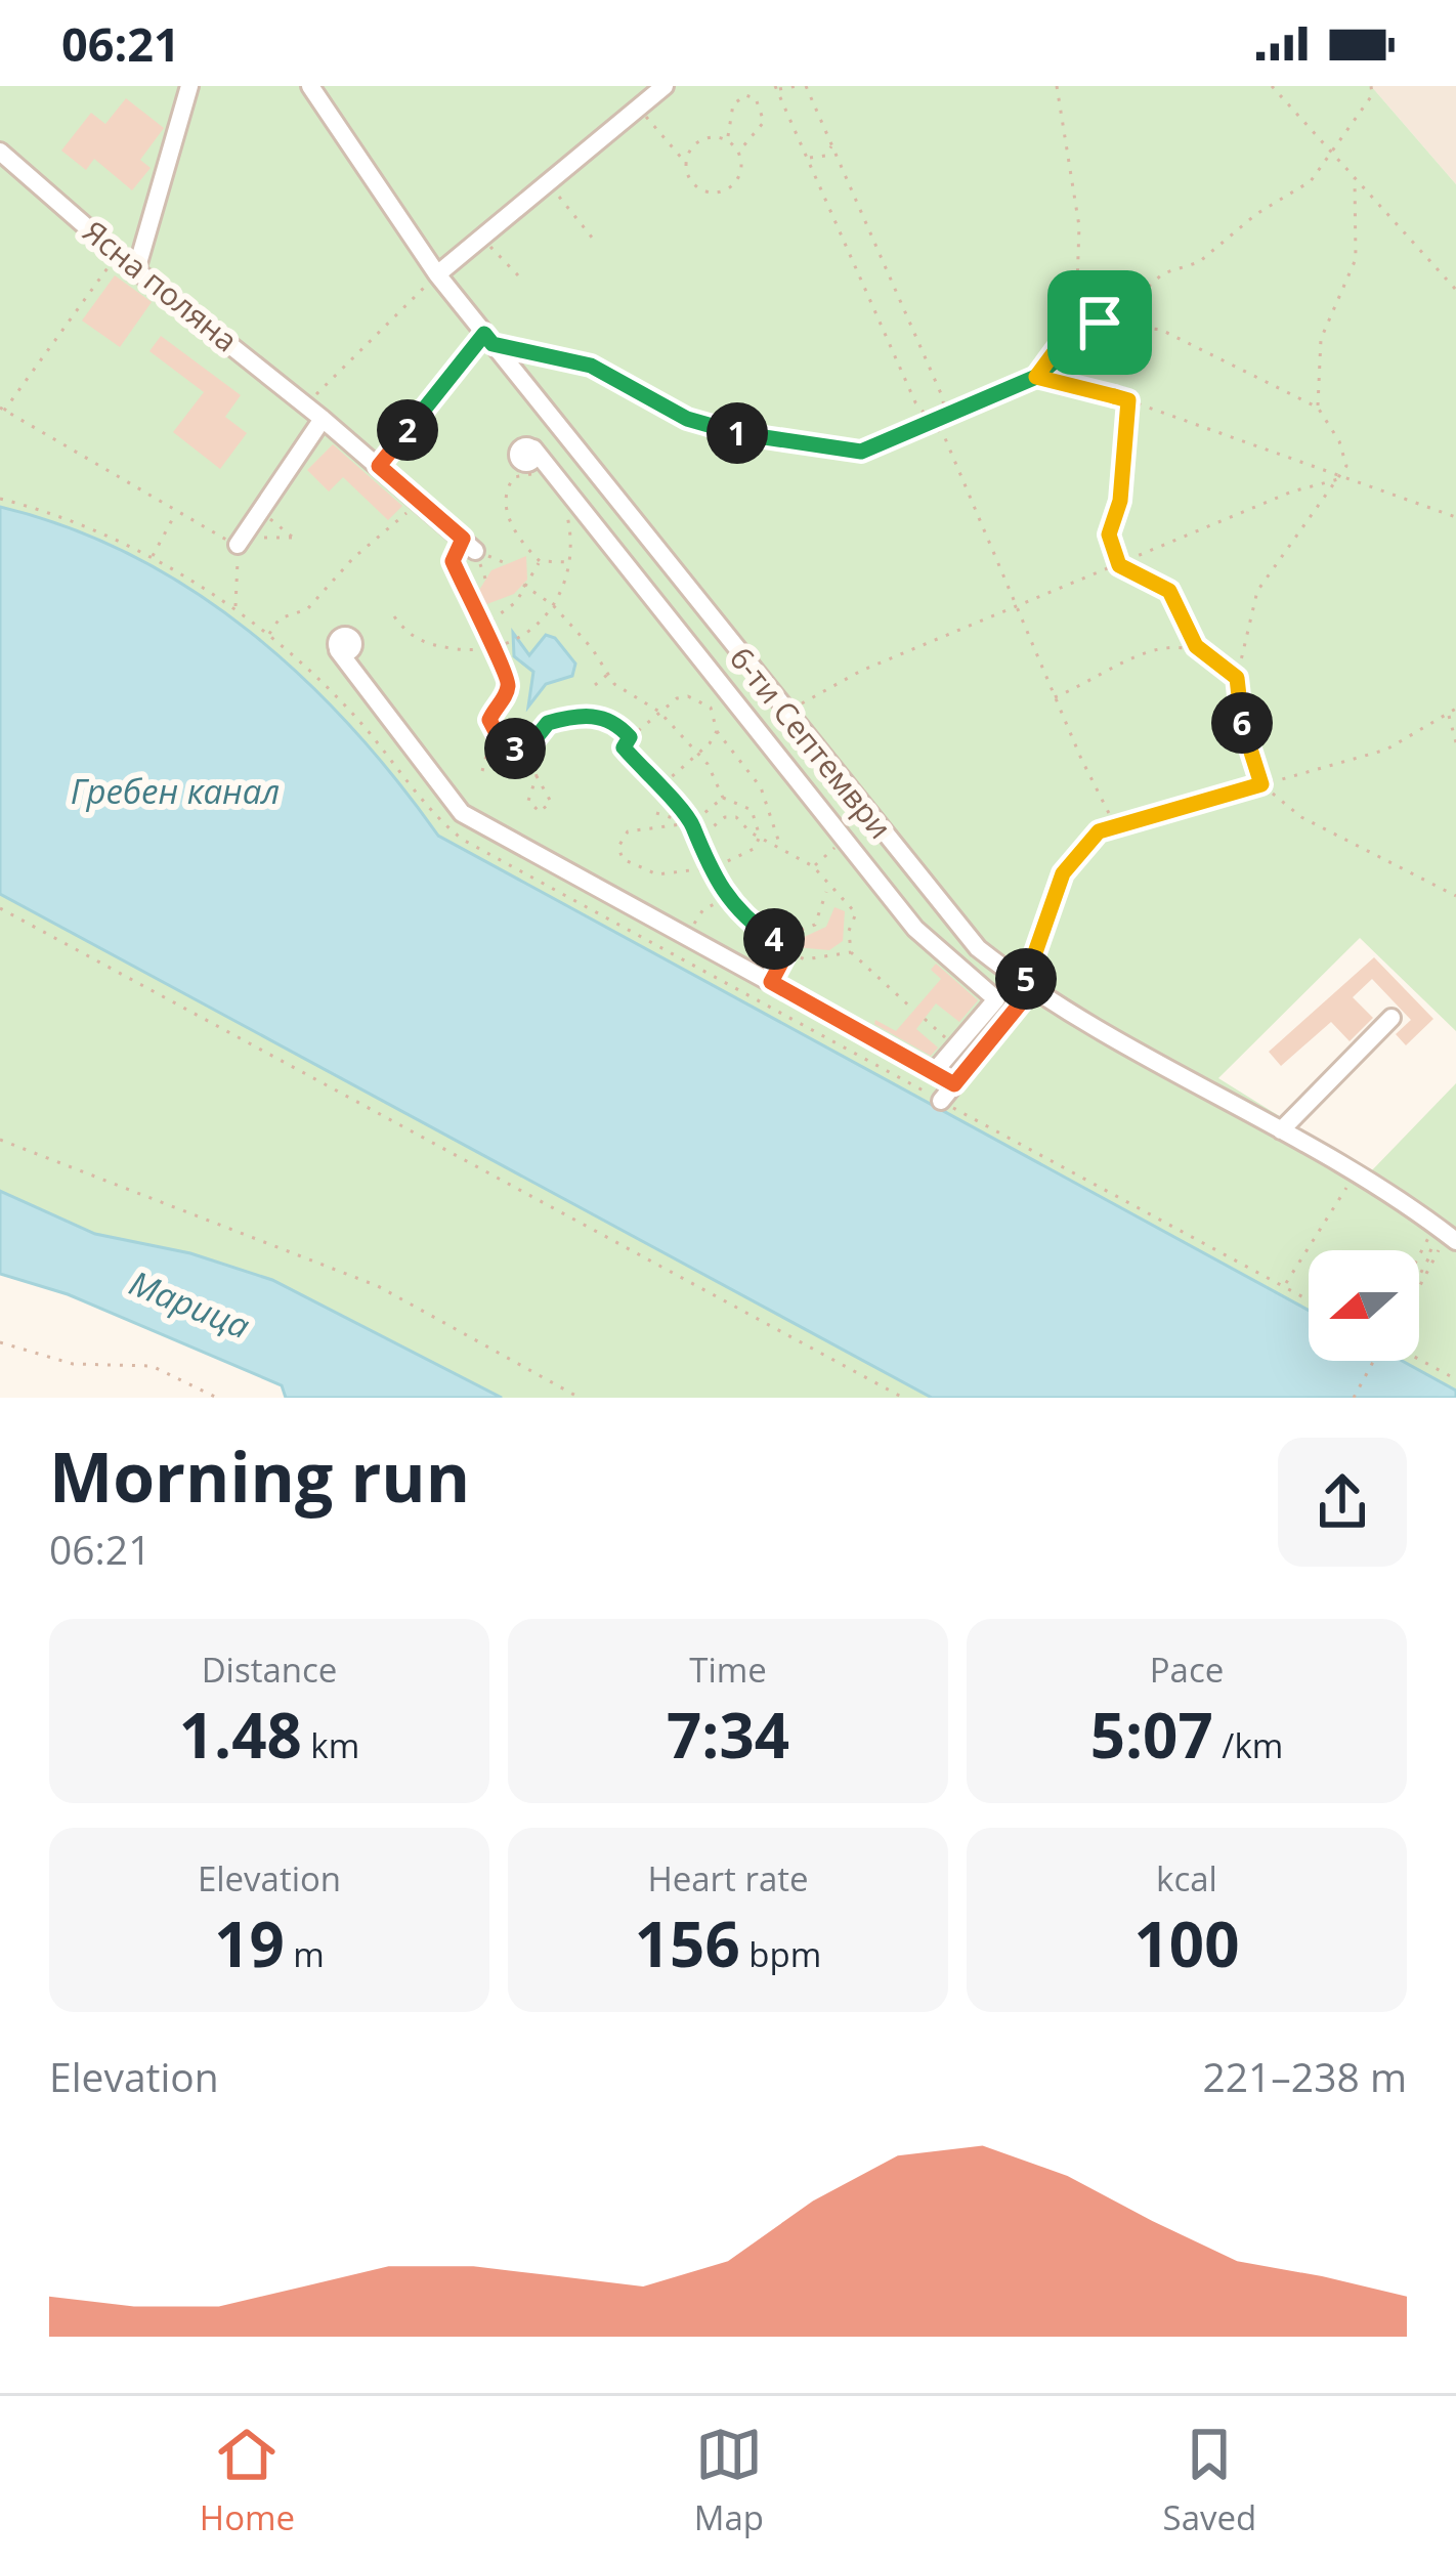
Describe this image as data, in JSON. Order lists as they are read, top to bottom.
{
  "streets": {
    "street": ["Ясна поляна", "6-ти Септември"]
  },
  "water": ["Гребен канал", "Марица"],
  "north": "left",
  "page": {
    "status": "06:21",
    "pins": [
      "2",
      "1",
      "6",
      "3",
      "4",
      "5"
    ],
    "heading": ["Morning run", "06:21"],
    "stats": [
      ["Distance", "1.48 km"],
      ["Time", "7:34"],
      ["Pace", "5:07 /km"],
      ["Elevation", "19 m"],
      ["Heart rate", "156 bpm"],
      ["kcal", "100"]
    ],
    "chart": ["Elevation", "221–238 m"],
    "tabs": ["Home", "Map", "Saved"]
  }
}
